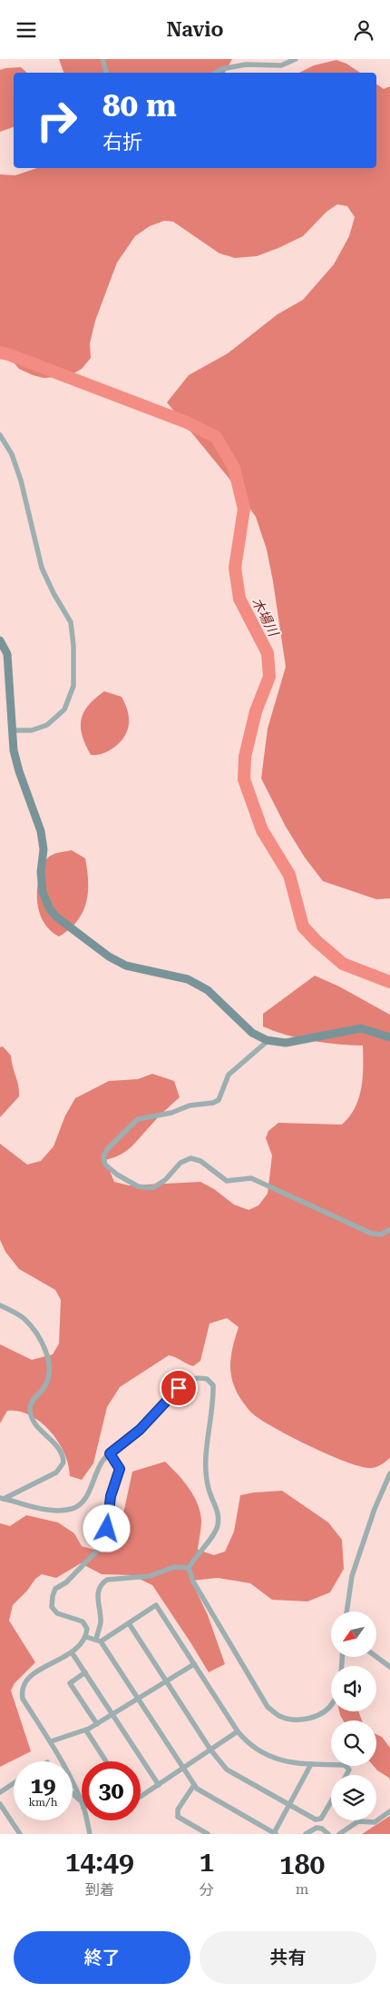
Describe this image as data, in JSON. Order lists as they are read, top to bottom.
{
  "water": ["木場川"],
  "north": "bottom left",
  "page": {
    "header": "Navio",
    "turn": ["80 m", "右折"],
    "speed": "19 km/h",
    "limit": "30",
    "eta": [
      "14:49",
      "到着",
      "1",
      "分",
      "180",
      "m"
    ],
    "buttons": ["終了", "共有"]
  }
}
